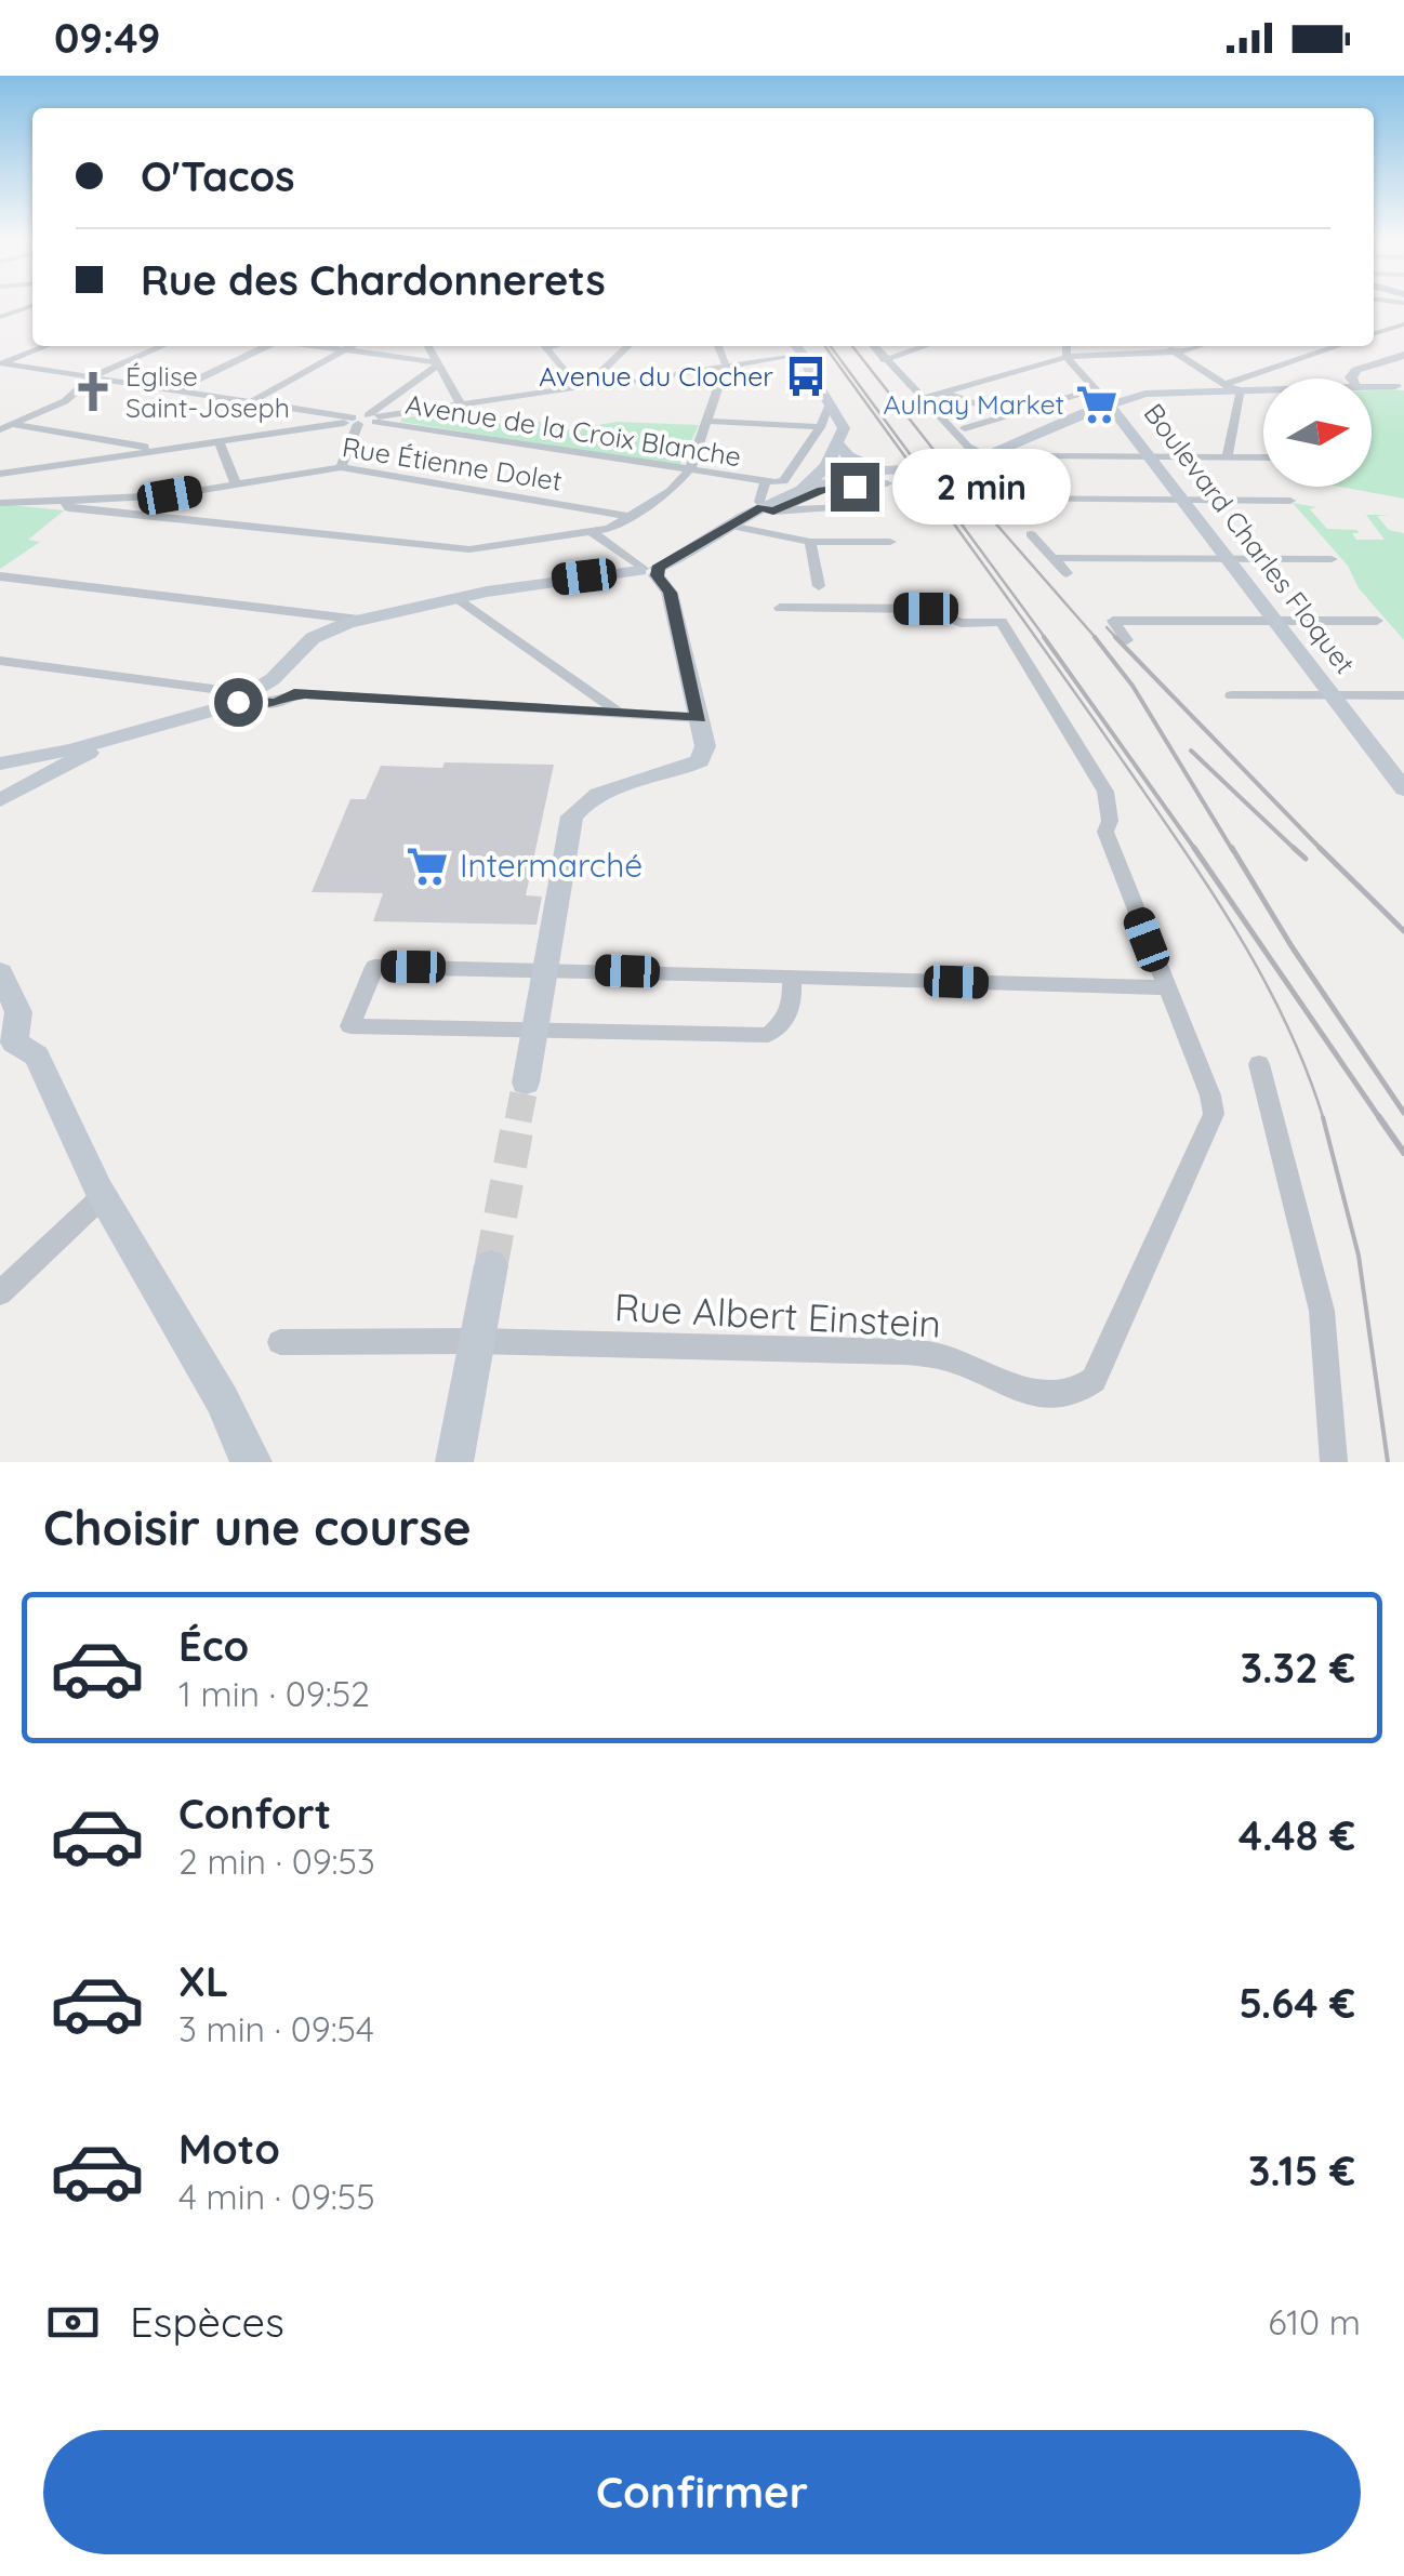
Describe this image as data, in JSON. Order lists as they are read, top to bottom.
{
  "streets": {
    "street": [
      "Avenue de la Croix Blanche",
      "Rue Étienne Dolet",
      "Boulevard Charles Floquet",
      "Rue Albert Einstein"
    ]
  },
  "places": {
    "bus stop": ["Avenue du Clocher"],
    "church": ["Église Saint-Joseph"],
    "supermarket": ["Aulnay Market", "Intermarché"]
  },
  "north": "right",
  "page": {
    "status": "09:49",
    "banner": ["O'Tacos", "Rue des Chardonnerets"],
    "bubble": "2 min",
    "heading": "Choisir une course",
    "list": [
      {
        "name": "Éco",
        "note": "1 min · 09:52",
        "value": "3.32 €"
      },
      {
        "name": "Confort",
        "note": "2 min · 09:53",
        "value": "4.48 €"
      },
      {
        "name": "XL",
        "note": "3 min · 09:54",
        "value": "5.64 €"
      },
      {
        "name": "Moto",
        "note": "4 min · 09:55",
        "value": "3.15 €"
      }
    ],
    "pay": ["Espèces", "610 m"],
    "buttons": "Confirmer"
  }
}
